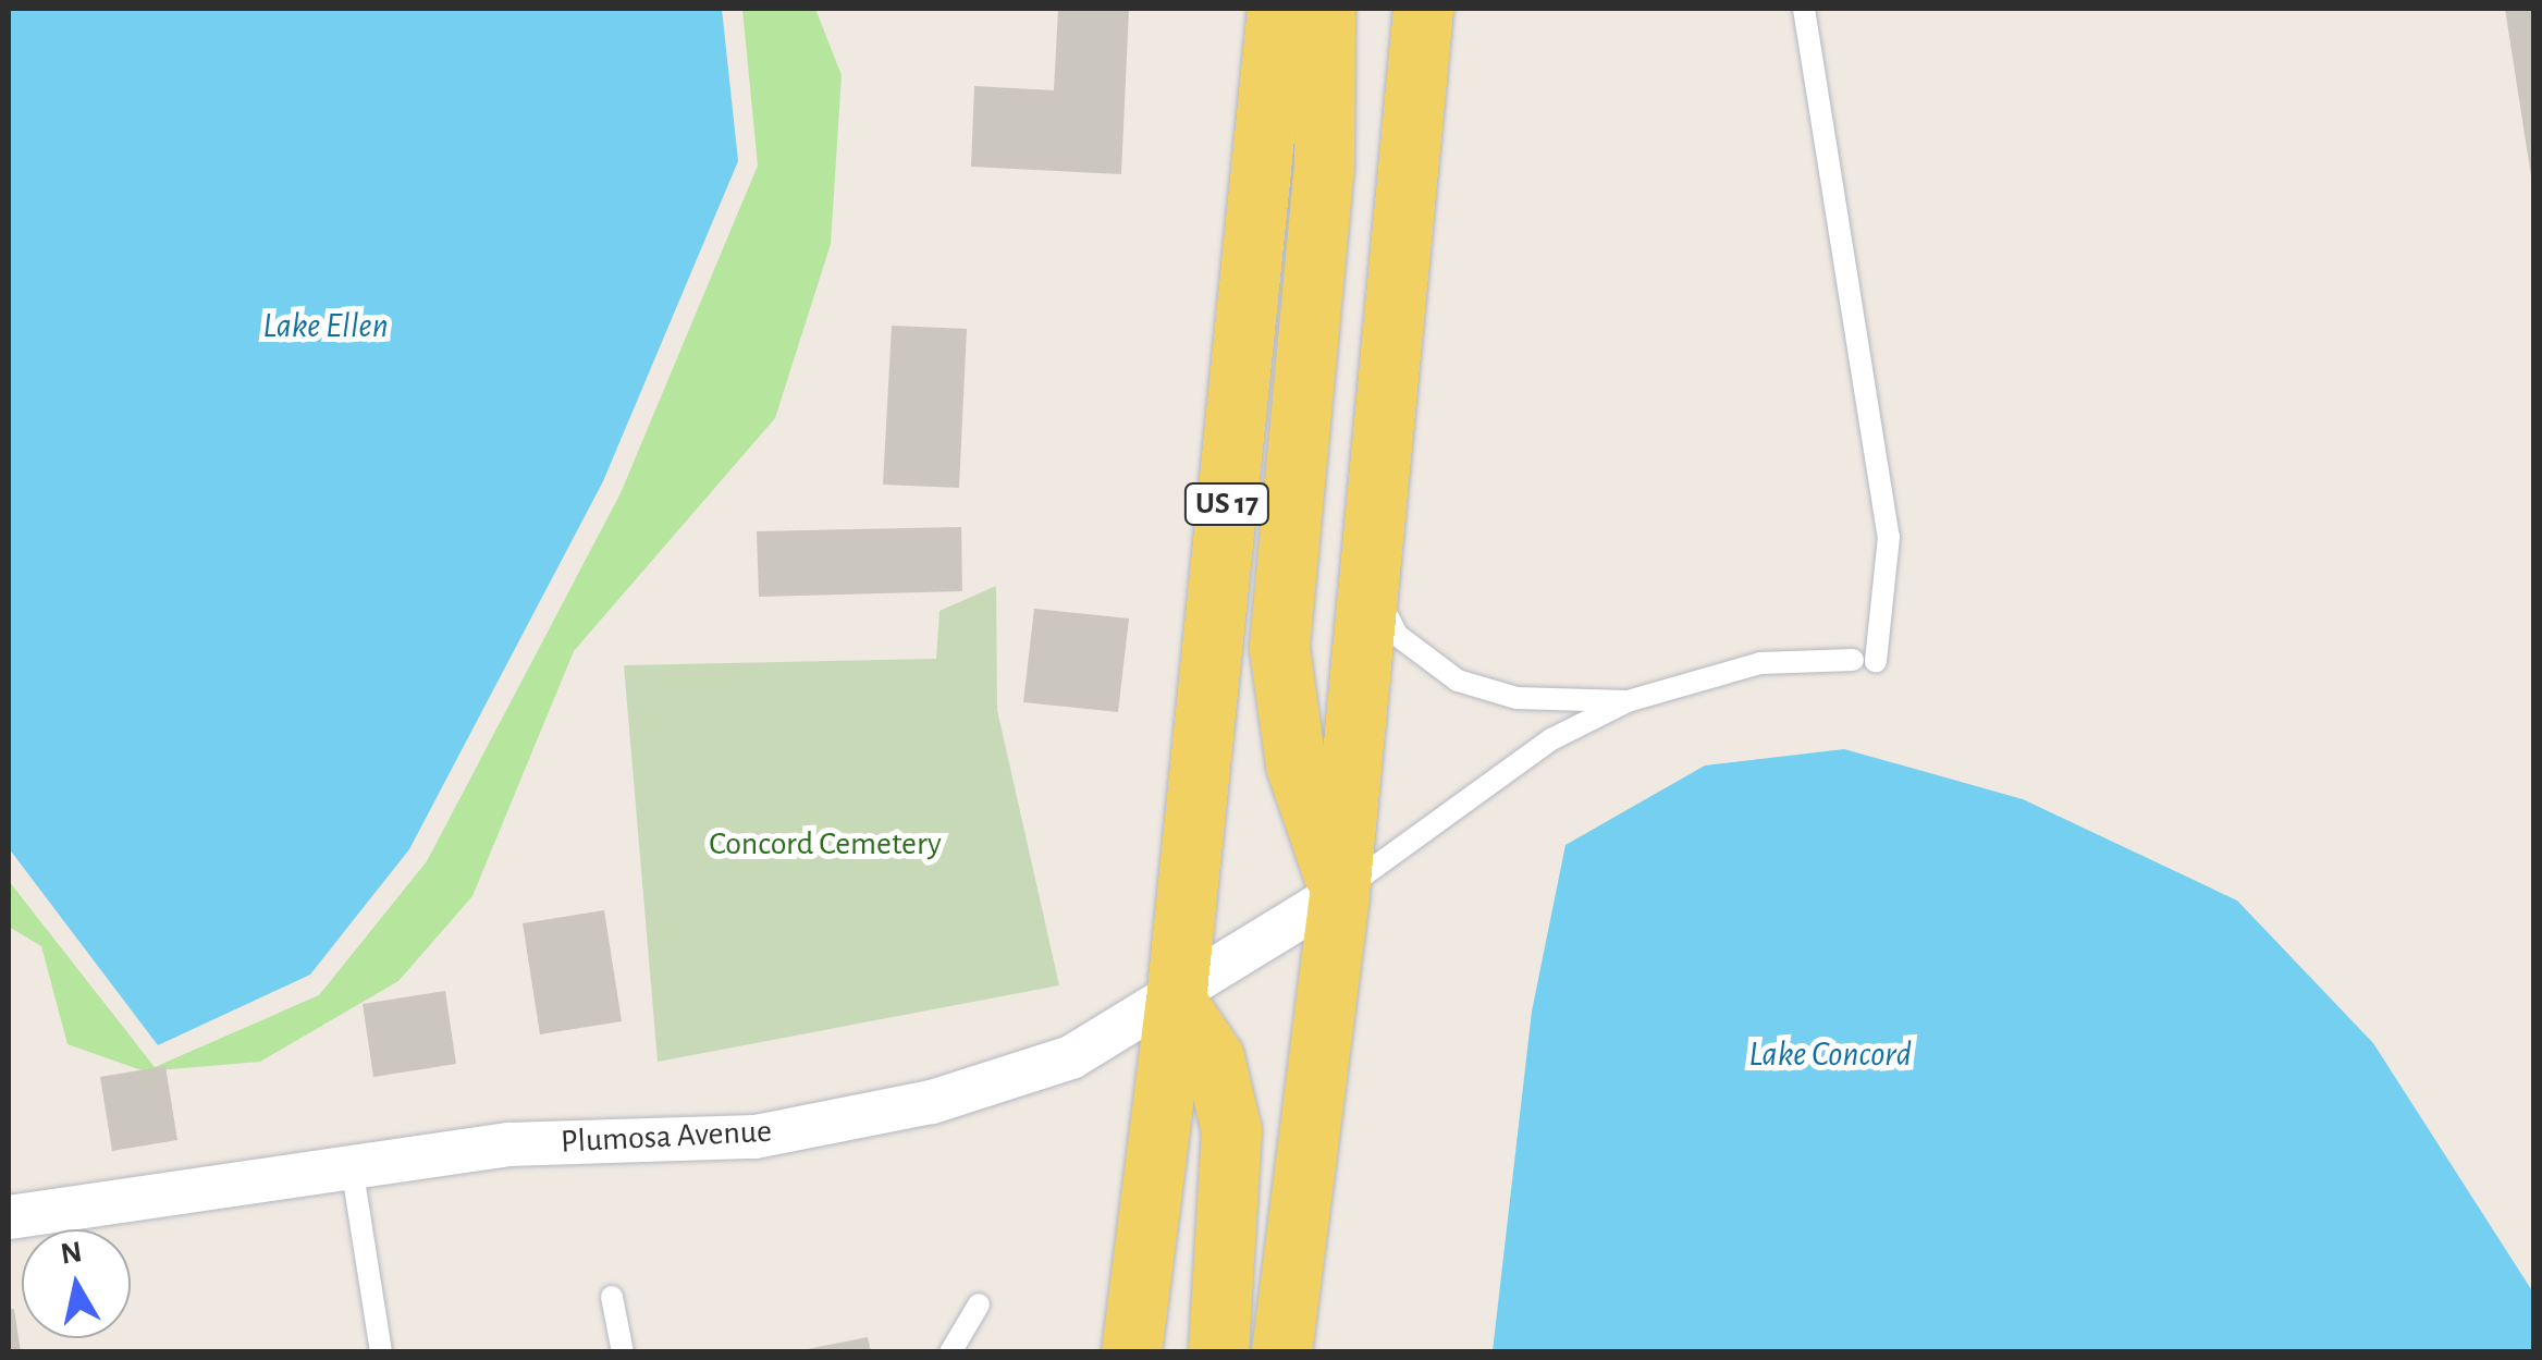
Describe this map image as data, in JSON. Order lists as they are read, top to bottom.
{
  "streets": {
    "main road": ["US 17"],
    "street": ["Plumosa Avenue"]
  },
  "crossings": [
    ["US 17", "Plumosa Avenue"]
  ],
  "water": ["Lake Ellen", "Lake Concord"],
  "parks": ["Concord Cemetery"],
  "north": "top"
}
